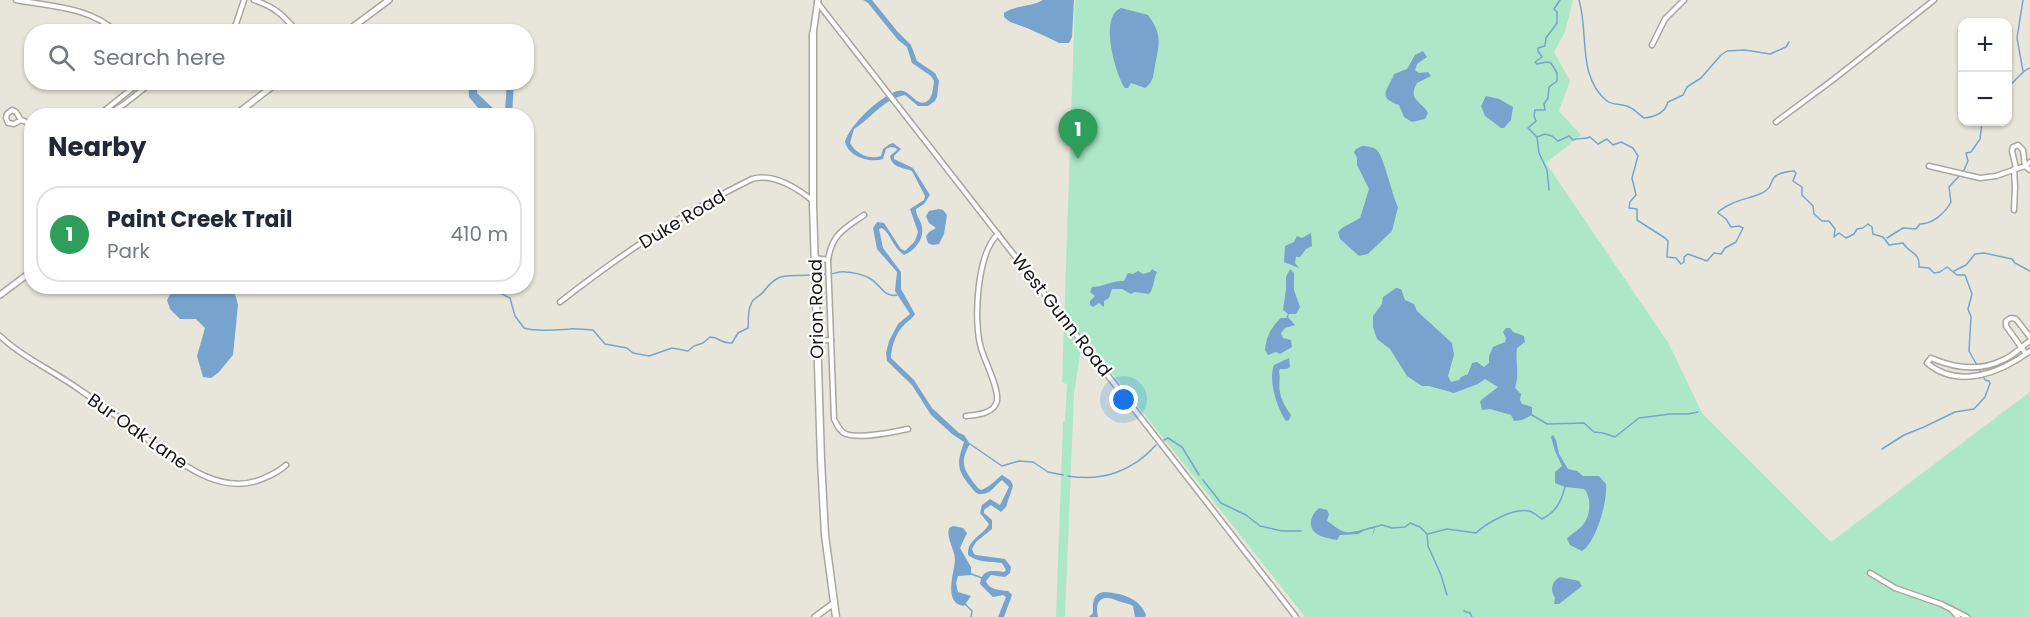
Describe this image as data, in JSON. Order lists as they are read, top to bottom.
{
  "streets": {
    "main road": ["Orion Road"],
    "street": ["Duke Road", "West Gunn Road", "Bur Oak Lane"]
  },
  "crossings": [
    ["Duke Road", "Orion Road"],
    ["Orion Road", "West Gunn Road"]
  ],
  "page": {
    "map_buttons": ["+", "−"],
    "search": "Search here",
    "heading": "Nearby",
    "pins": "1",
    "list": [
      {
        "mark": "1",
        "name": "Paint Creek Trail",
        "note": "Park",
        "value": "410 m"
      }
    ]
  }
}
